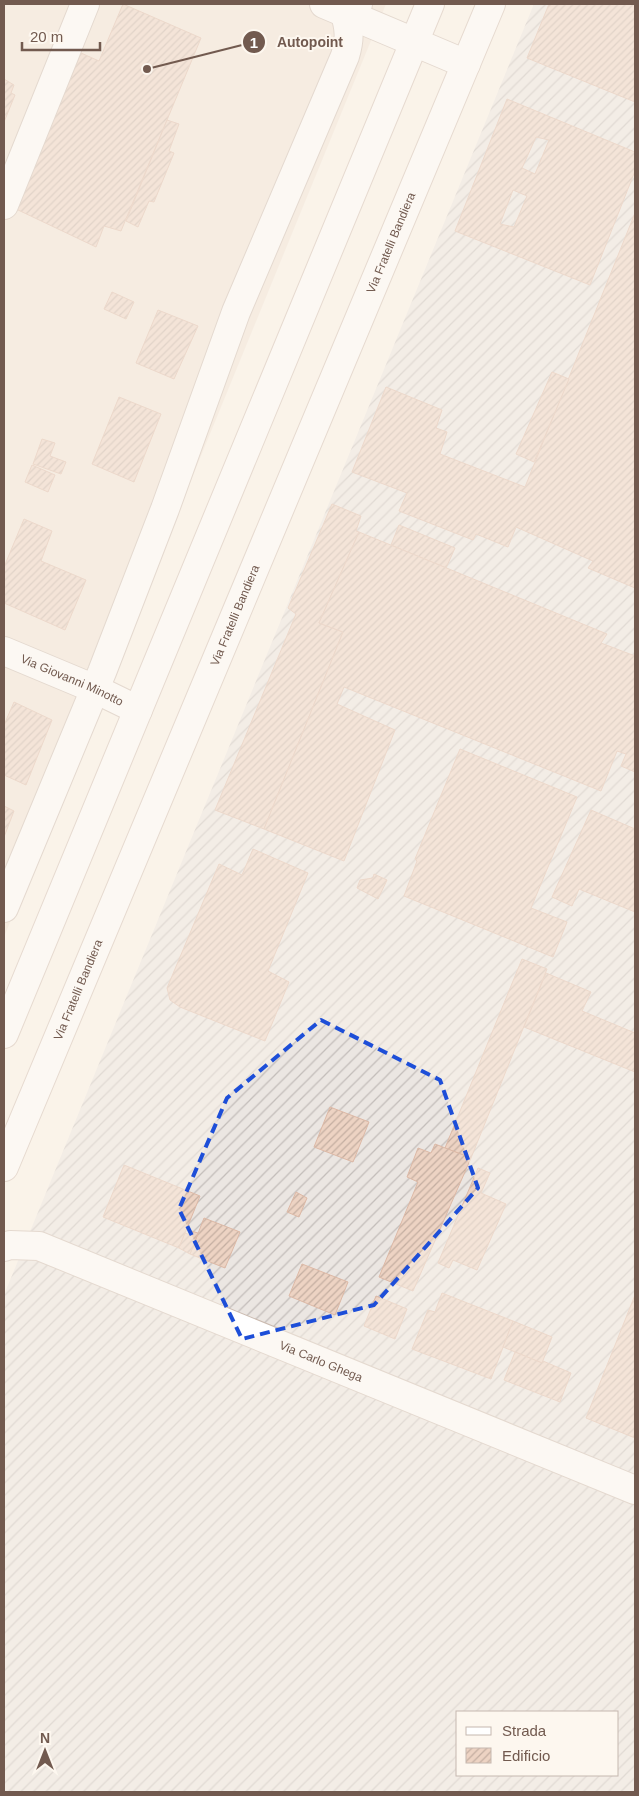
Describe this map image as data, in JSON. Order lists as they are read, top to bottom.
{
  "streets": {
    "main road": ["Via Fratelli Bandiera", "Via Giovanni Minotto", "Via Carlo Ghega"]
  },
  "places": ["Autopoint"],
  "legend": ["Strada", "Edificio"],
  "scale_bar": "20 m",
  "north": "top"
}
